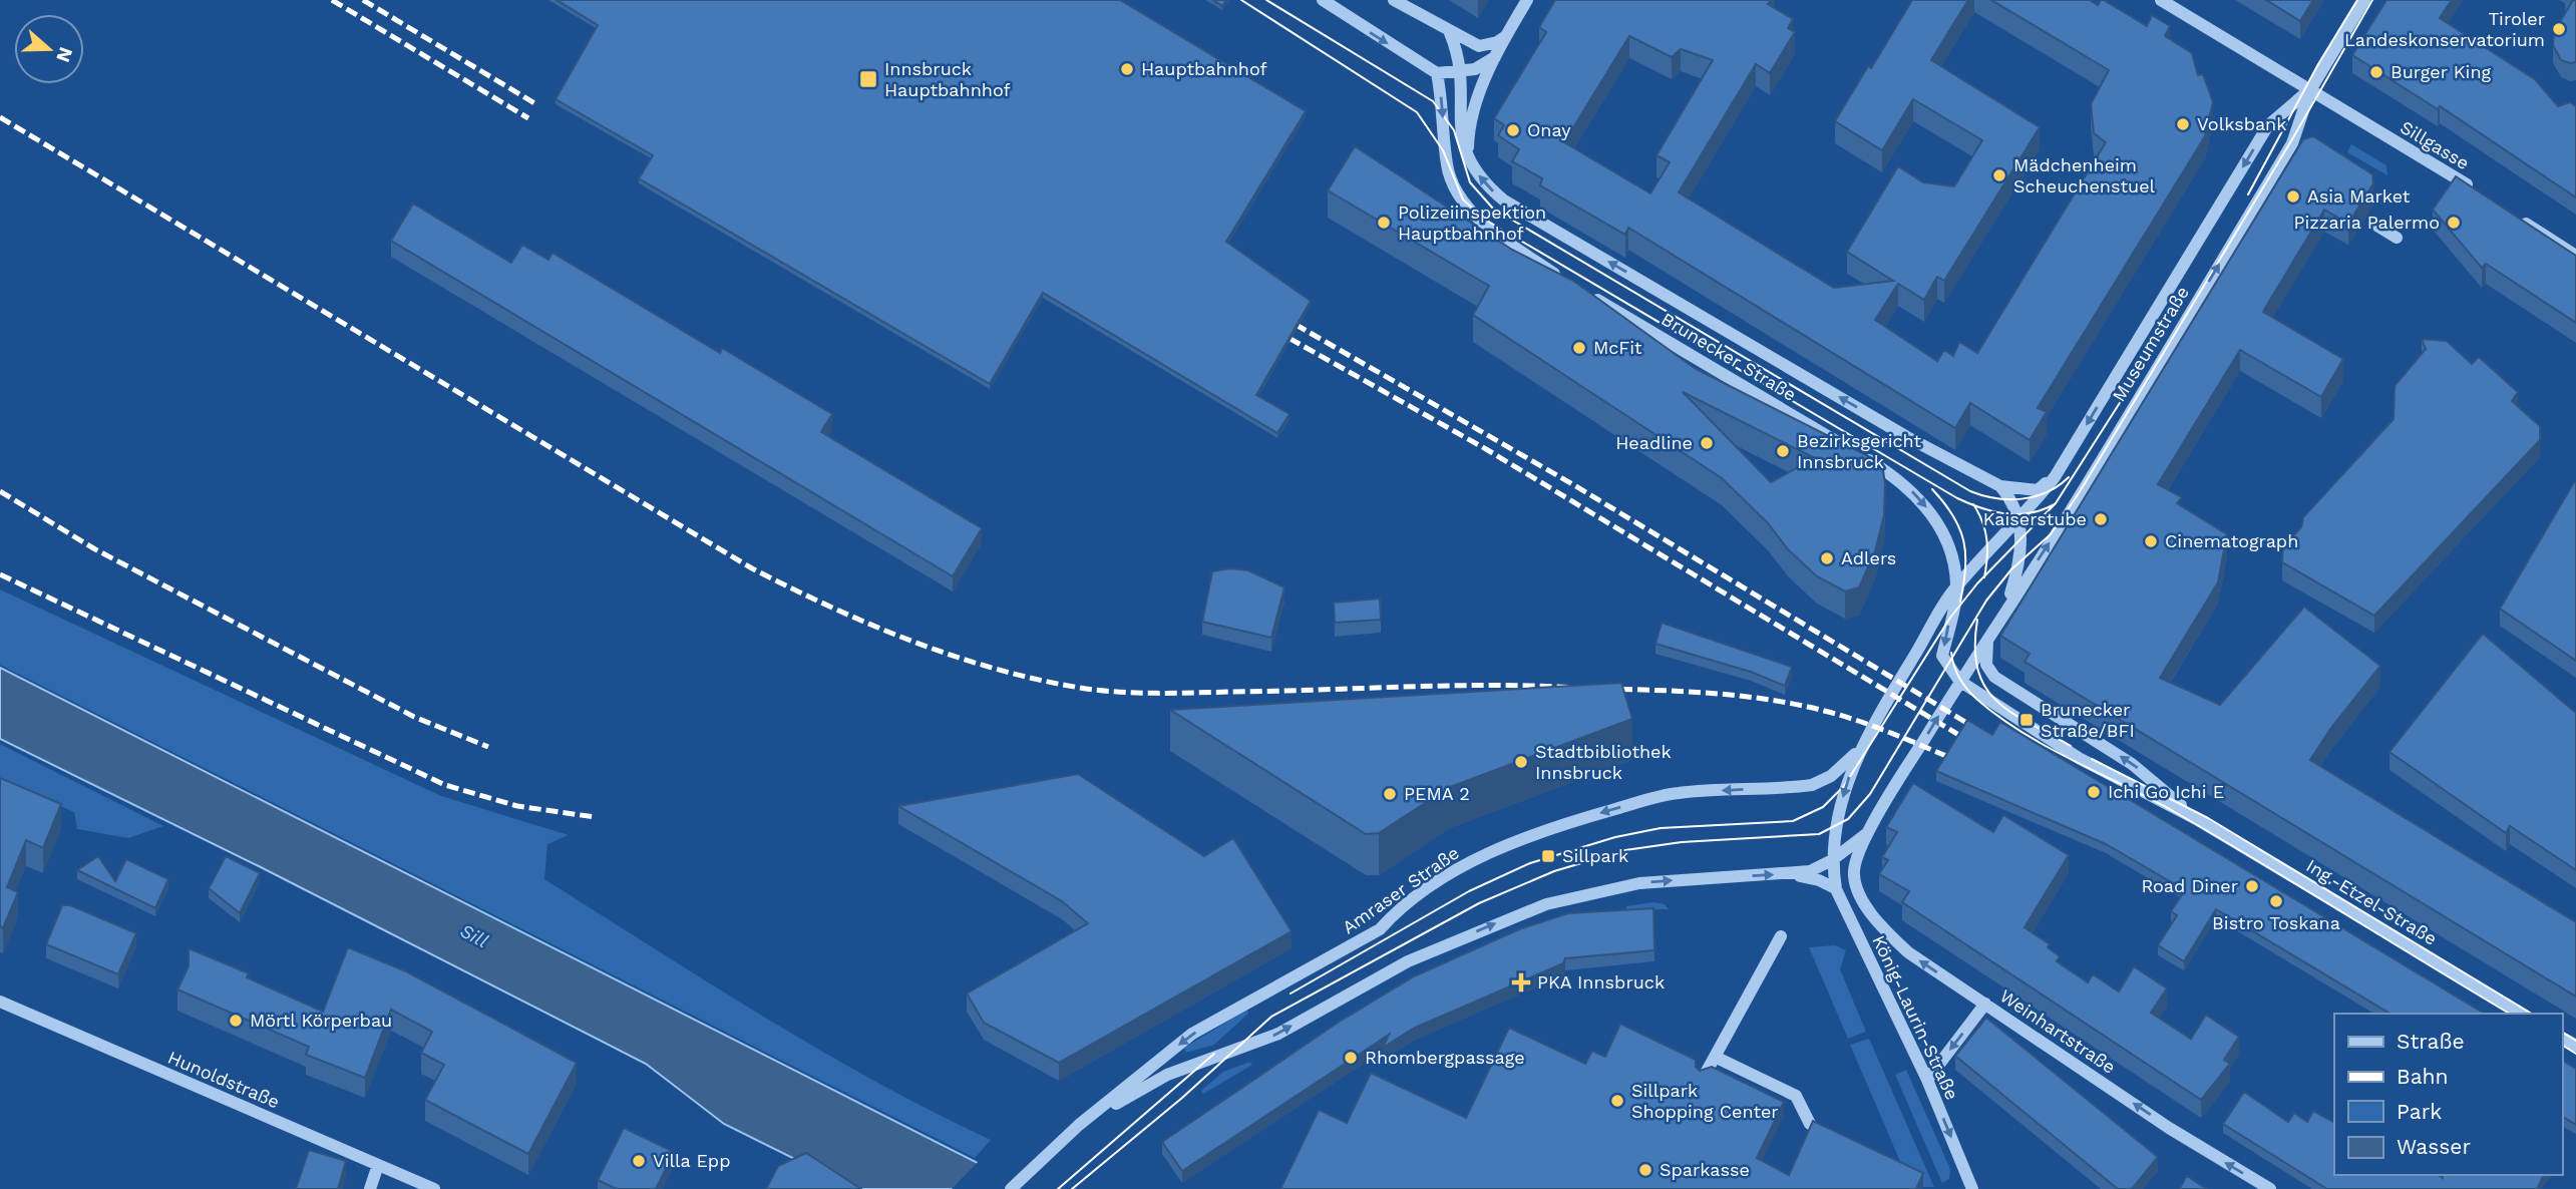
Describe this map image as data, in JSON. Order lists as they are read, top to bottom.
{
  "streets": {
    "street": [
      "Sillgasse",
      "Museumstraße",
      "Brunecker Straße",
      "Amraser Straße",
      "Ing.-Etzel-Straße",
      "König-Laurin-Straße",
      "Weinhartstraße",
      "Hunoldstraße"
    ]
  },
  "crossings": [
    ["Sillgasse", "Museumstraße"],
    ["Museumstraße", "Brunecker Straße"],
    ["Museumstraße", "Amraser Straße"],
    ["Museumstraße", "Ing.-Etzel-Straße"],
    ["Museumstraße", "König-Laurin-Straße"],
    ["Museumstraße", "Weinhartstraße"],
    ["Amraser Straße", "König-Laurin-Straße"]
  ],
  "one_way": ["Weinhartstraße"],
  "water": ["Sill"],
  "places": {
    "other": [
      "Tiroler Landeskonservatorium",
      "Hauptbahnhof",
      "Burger King",
      "Volksbank",
      "Onay",
      "Mädchenheim Scheuchenstuel",
      "Asia Market",
      "Polizeiinspektion Hauptbahnhof",
      "Pizzaria Palermo",
      "McFit",
      "Headline",
      "Bezirksgericht Innsbruck",
      "Kaiserstube",
      "Cinematograph",
      "Adlers",
      "Stadtbibliothek Innsbruck",
      "Ichi Go Ichi E",
      "PEMA 2",
      "Road Diner",
      "Bistro Toskana",
      "Mörtl Körperbau",
      "Rhombergpassage",
      "Sillpark Shopping Center",
      "Villa Epp",
      "Sparkasse"
    ],
    "transit": ["Innsbruck Hauptbahnhof", "Brunecker Straße/BFI", "Sillpark"],
    "health": ["PKA Innsbruck"]
  },
  "legend": [
    "Straße",
    "Bahn",
    "Park",
    "Wasser"
  ],
  "north": "right"
}
